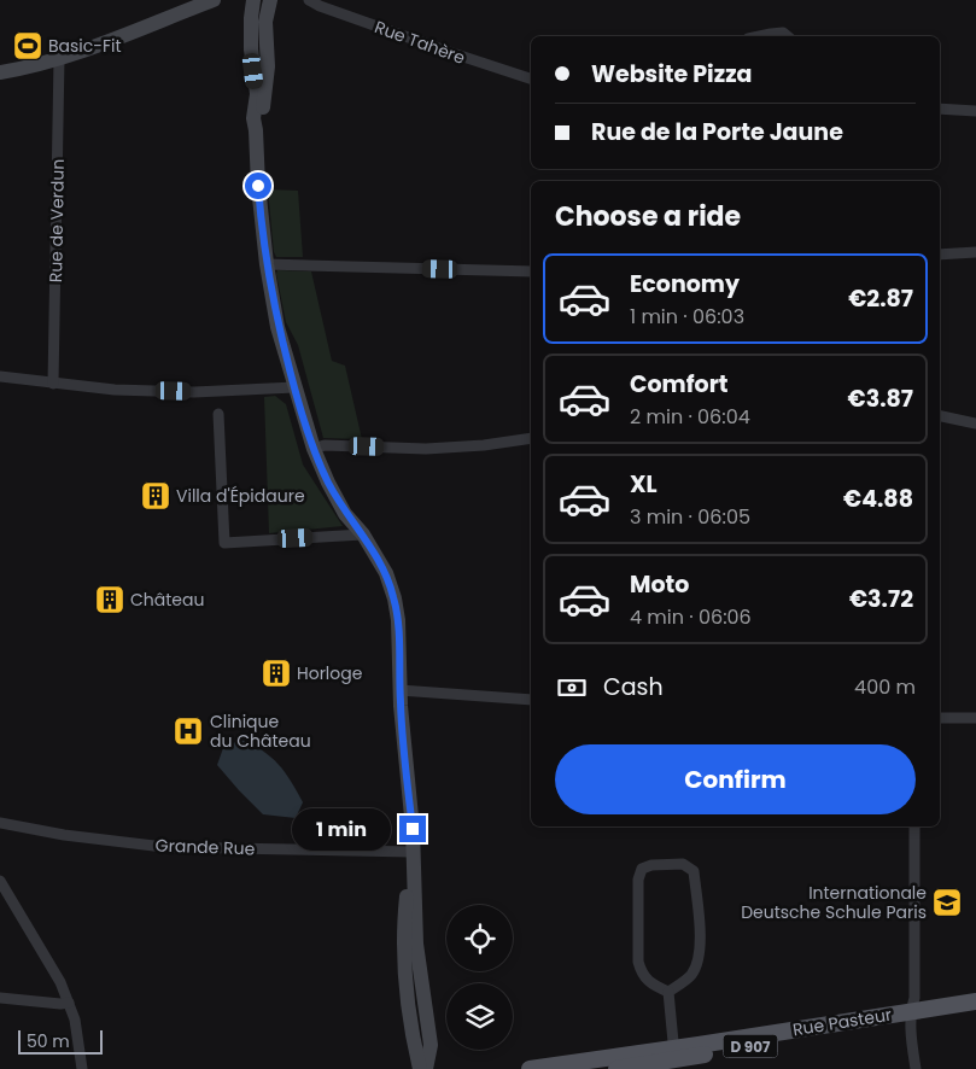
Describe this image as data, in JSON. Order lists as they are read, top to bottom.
{
  "streets": {
    "main road": ["Rue Pasteur", "D 907"],
    "street": ["Rue Tahère", "Rue de Verdun", "Grande Rue"]
  },
  "places": {
    "sports": ["Basic-Fit"],
    "building": ["Villa d'Épidaure", "Château", "Horloge"],
    "hospital": ["Clinique du Château"],
    "school or university": ["Internationale Deutsche Schule Paris"]
  },
  "scale_bar": "50 m",
  "page": {
    "banner": ["Website Pizza", "Rue de la Porte Jaune"],
    "heading": "Choose a ride",
    "list": [
      {
        "name": "Economy",
        "note": "1 min · 06:03",
        "value": "€2.87"
      },
      {
        "name": "Comfort",
        "note": "2 min · 06:04",
        "value": "€3.87"
      },
      {
        "name": "XL",
        "note": "3 min · 06:05",
        "value": "€4.88"
      },
      {
        "name": "Moto",
        "note": "4 min · 06:06",
        "value": "€3.72"
      }
    ],
    "pay": ["Cash", "400 m"],
    "buttons": "Confirm",
    "bubble": "1 min",
    "scale": "50 m"
  }
}
